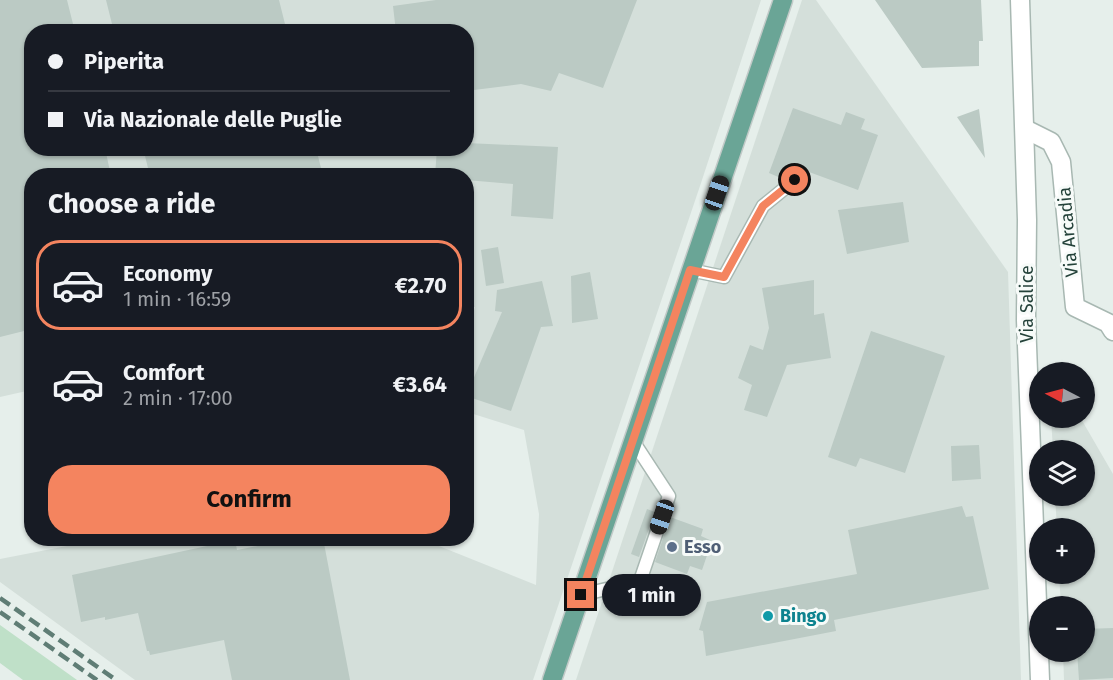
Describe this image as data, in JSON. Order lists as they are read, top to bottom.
{
  "streets": {
    "street": ["Via Arcadia", "Via Salice"]
  },
  "crossings": [
    ["Via Arcadia", "Via Salice"]
  ],
  "places": ["Esso", "Bingo"],
  "north": "left",
  "page": {
    "banner": ["Piperita", "Via Nazionale delle Puglie"],
    "heading": "Choose a ride",
    "list": [
      {
        "name": "Economy",
        "note": "1 min · 16:59",
        "value": "€2.70"
      },
      {
        "name": "Comfort",
        "note": "2 min · 17:00",
        "value": "€3.64"
      }
    ],
    "map_buttons": ["+", "−"],
    "buttons": "Confirm",
    "bubble": "1 min"
  }
}
